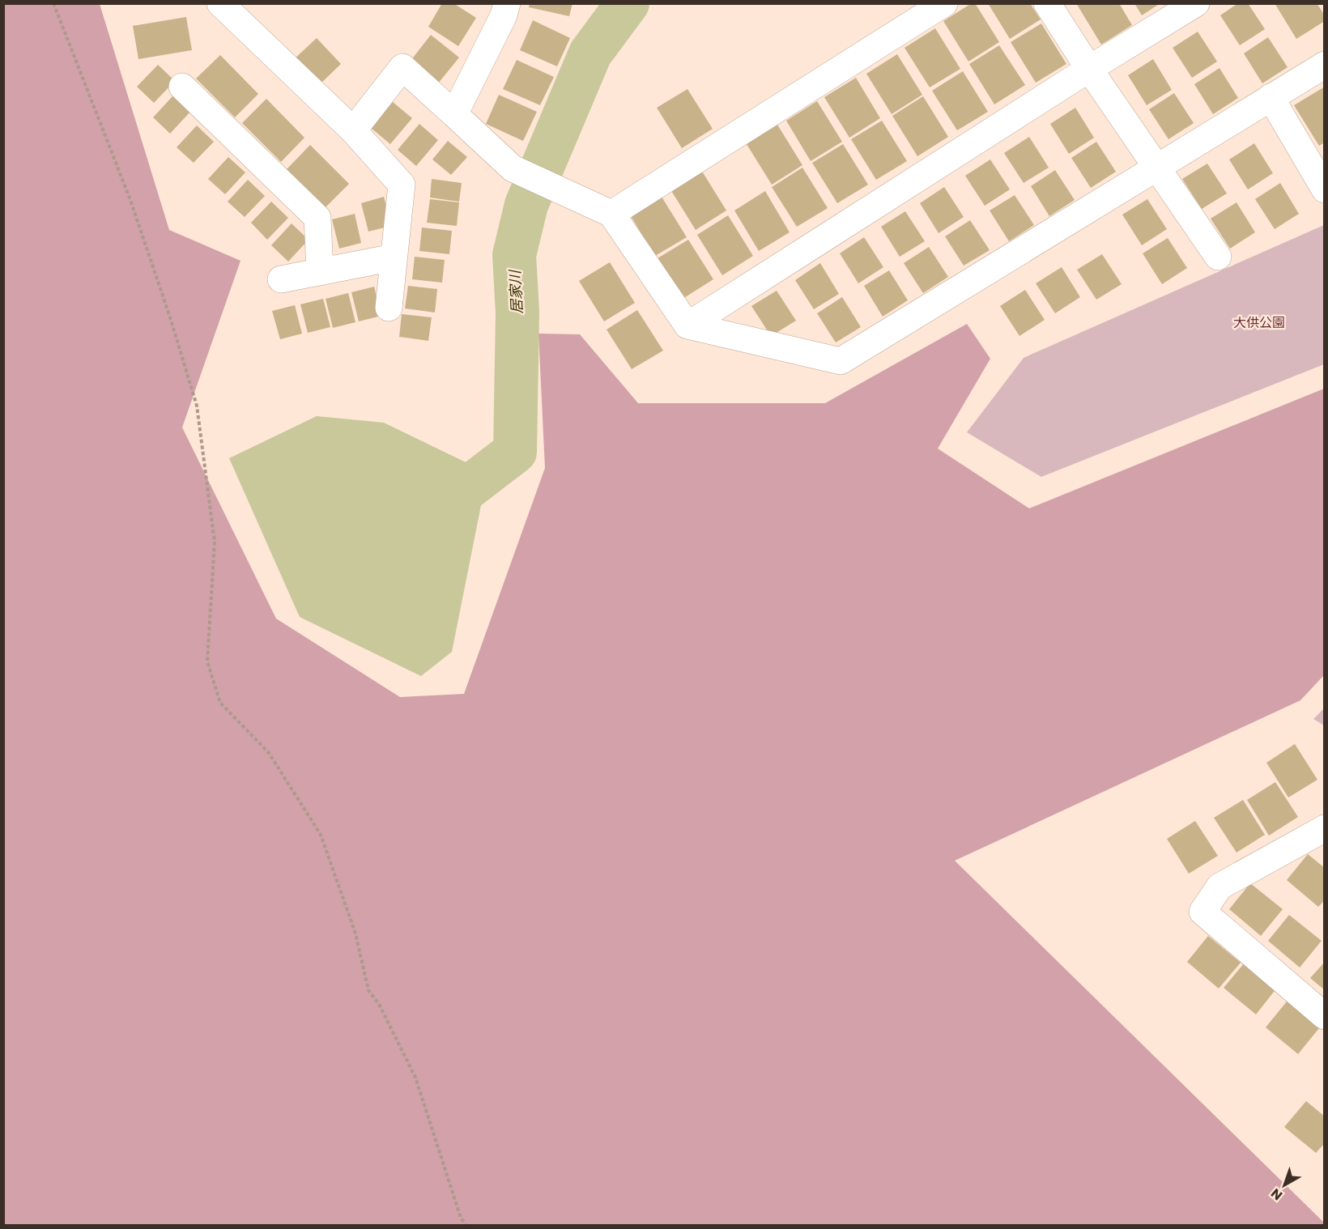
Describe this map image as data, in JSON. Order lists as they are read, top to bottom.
{
  "water": ["居家川"],
  "parks": ["大供公園"],
  "north": "bottom left"
}
